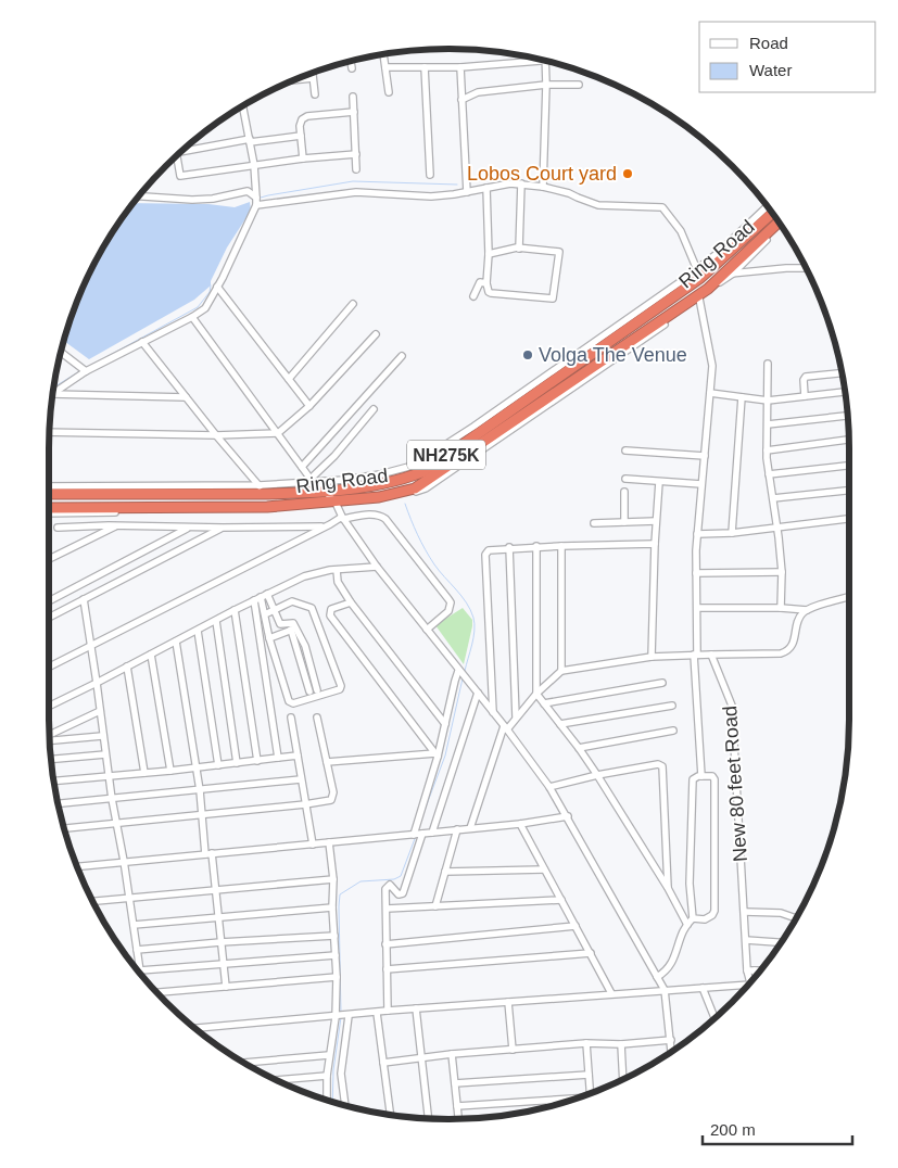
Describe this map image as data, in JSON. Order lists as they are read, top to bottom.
{
  "streets": {
    "highway": ["Ring Road", "NH275K"],
    "street": ["New 80 feet Road"]
  },
  "places": ["Lobos Court yard", "Volga The Venue"],
  "legend": ["Road", "Water"],
  "scale_bar": "200 m"
}
